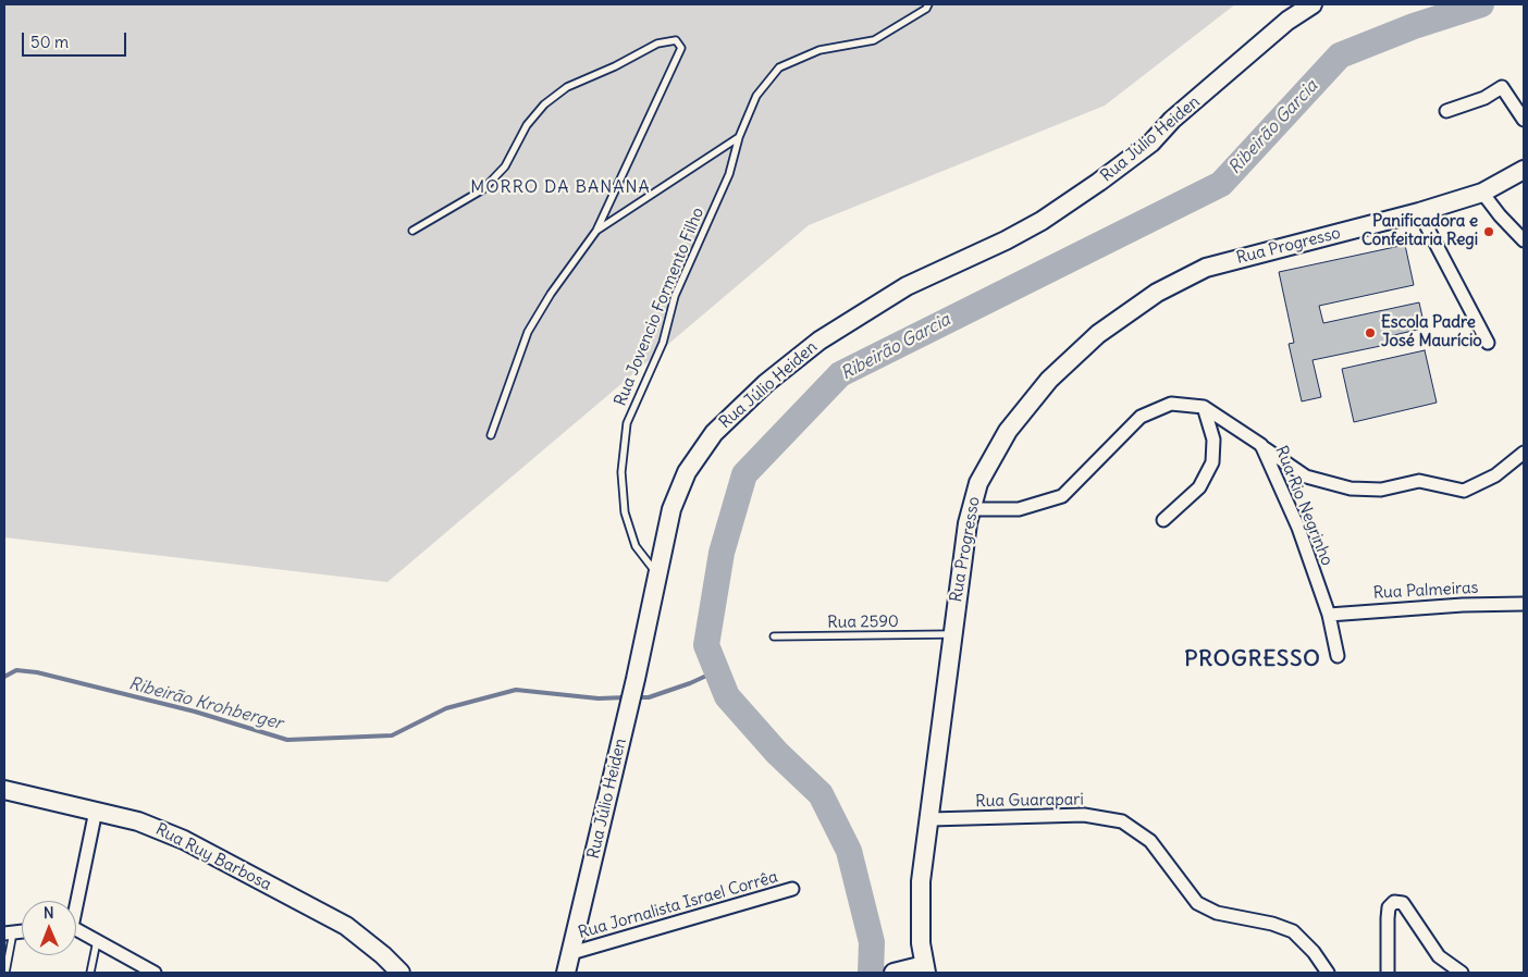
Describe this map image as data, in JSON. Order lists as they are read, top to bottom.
{
  "streets": {
    "street": [
      "Rua Júlio Heiden",
      "Rua Progresso",
      "Rua Rio Negrinho",
      "Rua Palmeiras",
      "Rua Guarapari",
      "Rua Ruy Barbosa",
      "Rua Jornalista Israel Corrêa"
    ],
    "lane": ["Rua Jovencio Formento Filho", "Rua 2590"]
  },
  "crossings": [
    ["Rua Júlio Heiden", "Rua Jovencio Formento Filho"],
    ["Rua Júlio Heiden", "Rua Jornalista Israel Corrêa"],
    ["Rua Progresso", "Rua Rio Negrinho"],
    ["Rua Progresso", "Rua 2590"],
    ["Rua Progresso", "Rua Guarapari"],
    ["Rua Rio Negrinho", "Rua Palmeiras"]
  ],
  "districts": ["MORRO DA BANANA", "PROGRESSO"],
  "water": ["Ribeirão Garcia", "Ribeirão Krohberger"],
  "places": ["Panificadora e Confeitaria Regi", "Escola Padre José Maurício"],
  "scale_bar": "50 m",
  "north": "top"
}
